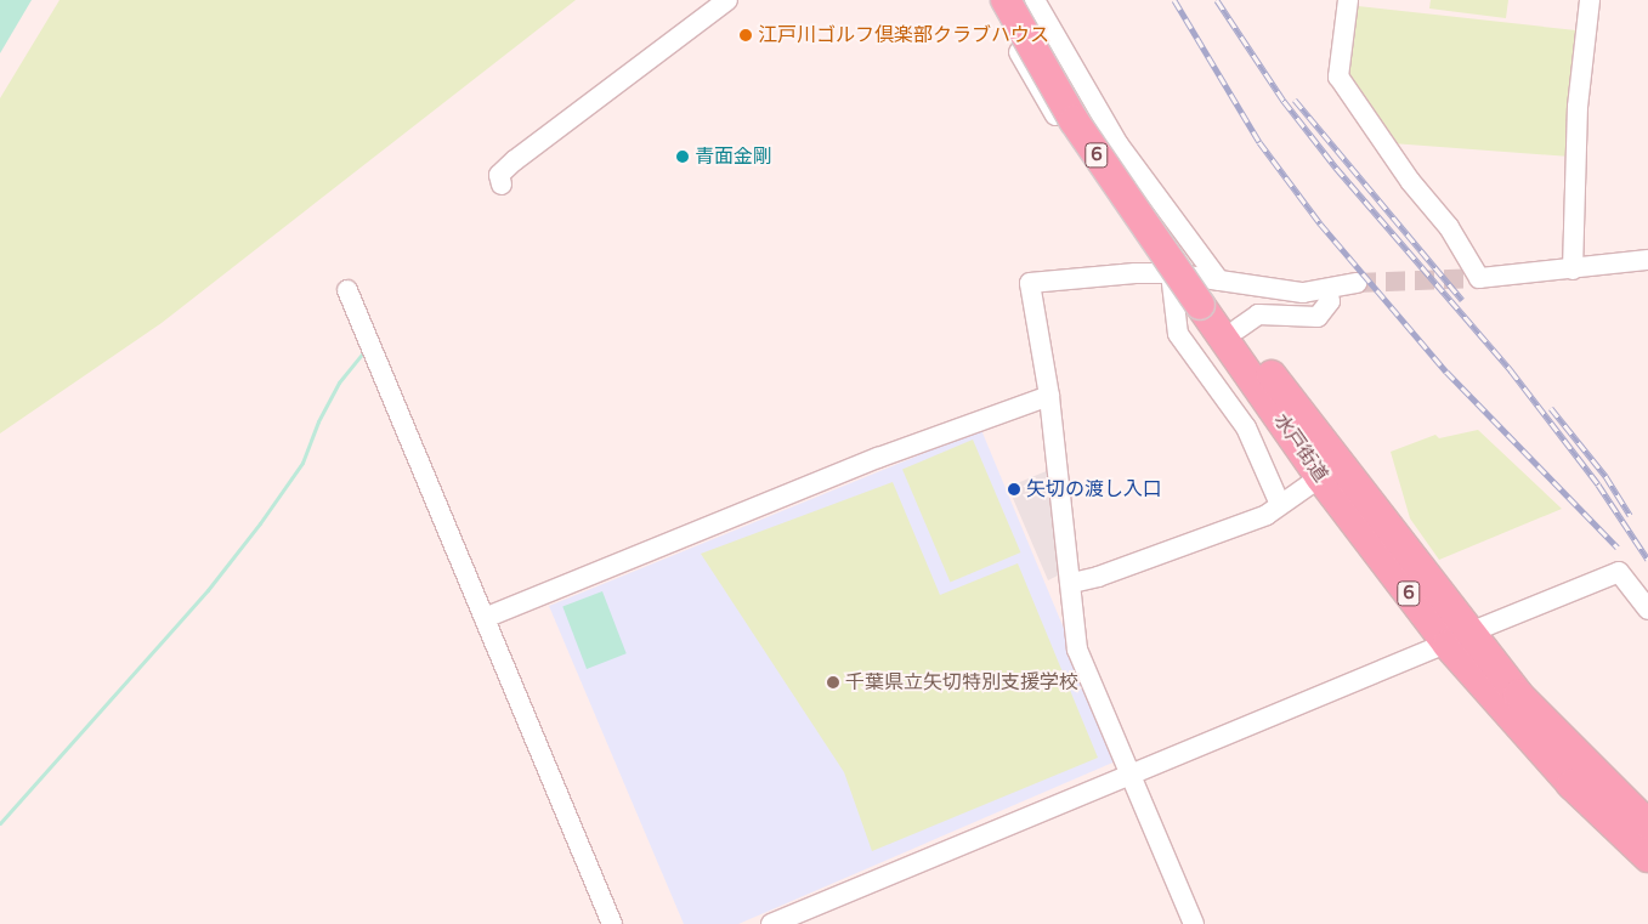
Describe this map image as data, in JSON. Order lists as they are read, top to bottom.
{
  "streets": {
    "highway": ["6", "水戸街道"]
  },
  "places": [
    "江戸川ゴルフ倶楽部クラブハウス",
    "青面金剛",
    "矢切の渡し入口",
    "千葉県立矢切特別支援学校"
  ]
}
